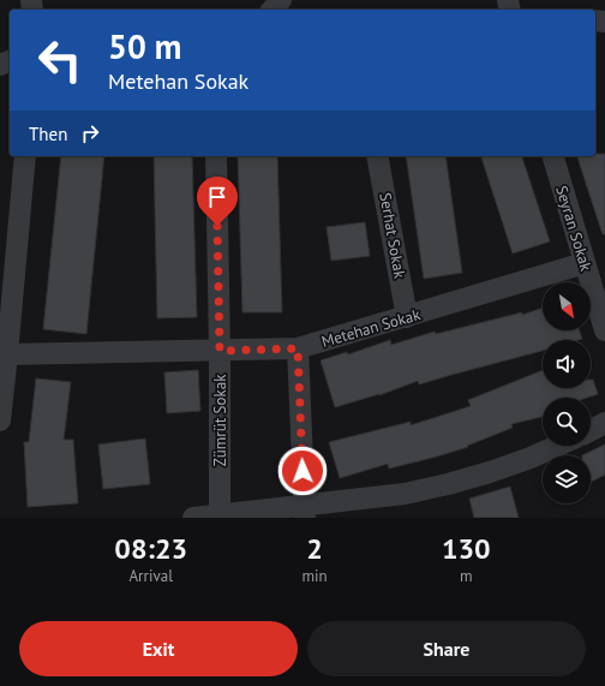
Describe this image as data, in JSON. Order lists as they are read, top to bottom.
{
  "streets": {
    "street": [
      "Seyran Sokak",
      "Serhat Sokak",
      "Metehan Sokak",
      "Zümrüt Sokak"
    ]
  },
  "crossings": [
    ["Seyran Sokak", "Metehan Sokak"],
    ["Serhat Sokak", "Metehan Sokak"],
    ["Metehan Sokak", "Zümrüt Sokak"]
  ],
  "north": "bottom right",
  "page": {
    "turn": ["50 m", "Metehan Sokak"],
    "then": "Then",
    "eta": [
      "08:23",
      "Arrival",
      "2",
      "min",
      "130",
      "m"
    ],
    "buttons": ["Exit", "Share"]
  }
}
